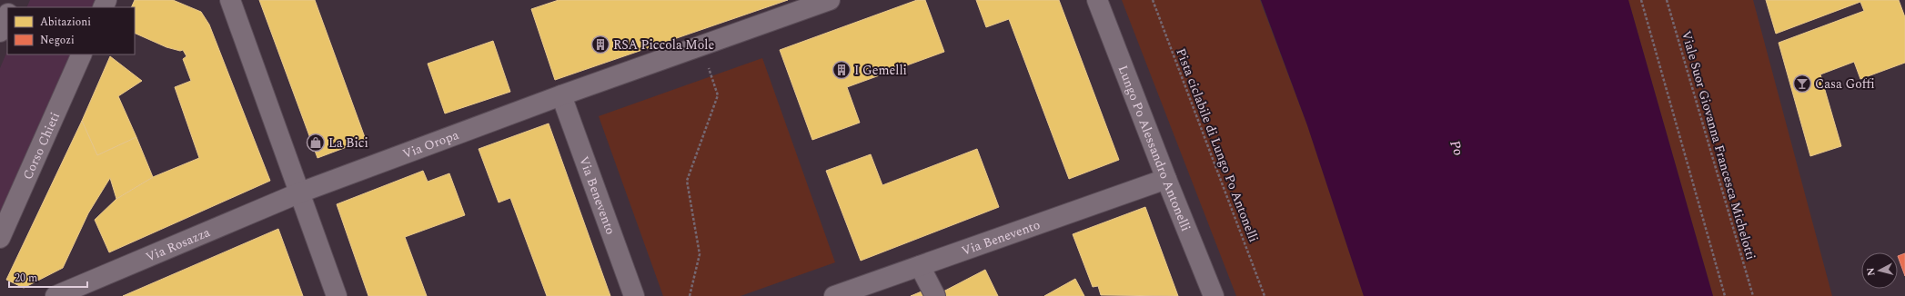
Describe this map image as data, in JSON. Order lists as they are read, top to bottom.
{
  "streets": {
    "street": [
      "Via Oropa",
      "Corso Chieti",
      "Lungo Po Alessandro Antonelli",
      "Via Benevento",
      "Via Rosazza"
    ],
    "path": ["Pista ciclabile di Lungo Po Antonelli", "Viale Suor Giovanna Francesca Michelotti"]
  },
  "crossings": [
    ["Via Oropa", "Via Benevento"],
    ["Via Oropa", "Via Rosazza"],
    ["Lungo Po Alessandro Antonelli", "Via Benevento"]
  ],
  "water": ["Po"],
  "places": {
    "building": ["RSA Piccola Mole", "I Gemelli"],
    "bar": ["Casa Goffi"],
    "shop": ["La Bici"]
  },
  "legend": ["Abitazioni", "Negozi"],
  "scale_bar": "20 m",
  "north": "left"
}
